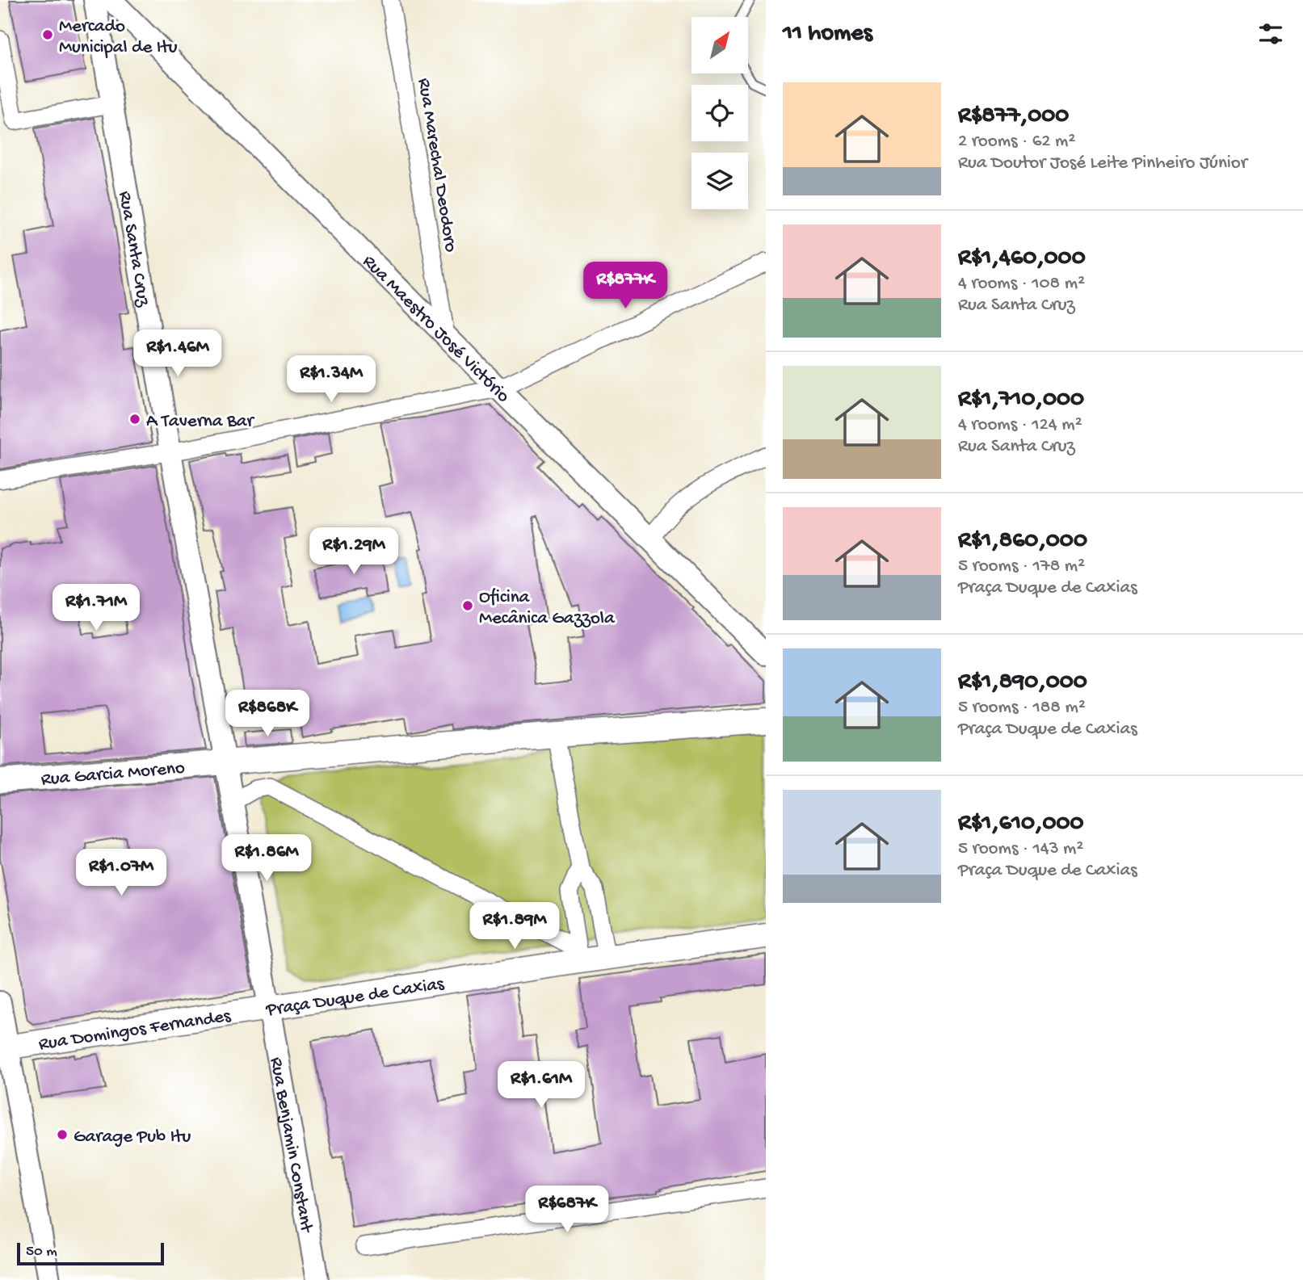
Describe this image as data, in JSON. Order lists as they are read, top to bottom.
{
  "streets": {
    "main road": ["Rua Garcia Moreno", "Praça Duque de Caxias", "Rua Domingos Fernandes"],
    "street": [
      "Rua Marechal Deodoro",
      "Rua Santa Cruz",
      "Rua Maestro José Victório",
      "Rua Benjamin Constant"
    ]
  },
  "crossings": [
    ["Rua Marechal Deodoro", "Rua Maestro José Victório"],
    ["Rua Santa Cruz", "Rua Garcia Moreno"],
    ["Rua Santa Cruz", "Praça Duque de Caxias"],
    ["Rua Garcia Moreno", "Praça Duque de Caxias"],
    ["Praça Duque de Caxias", "Rua Domingos Fernandes"],
    ["Praça Duque de Caxias", "Rua Benjamin Constant"],
    ["Rua Domingos Fernandes", "Rua Benjamin Constant"]
  ],
  "places": [
    "Mercado Municipal de Itu",
    "A Taverna Bar",
    "Oficina Mecânica Gazzola",
    "Garage Pub Itu"
  ],
  "scale_bar": "50 m",
  "north": "top right",
  "page": {
    "heading": "11 homes",
    "list": [
      {
        "name": "R$877,000",
        "note": "2 rooms · 62 m² · Rua Doutor José Leite Pinheiro Júnior"
      },
      {
        "name": "R$1,460,000",
        "note": "4 rooms · 108 m² · Rua Santa Cruz"
      },
      {
        "name": "R$1,710,000",
        "note": "4 rooms · 124 m² · Rua Santa Cruz"
      },
      {
        "name": "R$1,860,000",
        "note": "5 rooms · 178 m² · Praça Duque de Caxias"
      },
      {
        "name": "R$1,890,000",
        "note": "5 rooms · 188 m² · Praça Duque de Caxias"
      },
      {
        "name": "R$1,610,000",
        "note": "5 rooms · 143 m² · Praça Duque de Caxias"
      }
    ],
    "price": [
      "R$877K",
      "R$1.46M",
      "R$1.34M",
      "R$1.29M",
      "R$1.71M",
      "R$868K",
      "R$1.86M",
      "R$1.07M",
      "R$1.89M",
      "R$1.61M",
      "R$687K"
    ],
    "scale": "50 m"
  }
}
